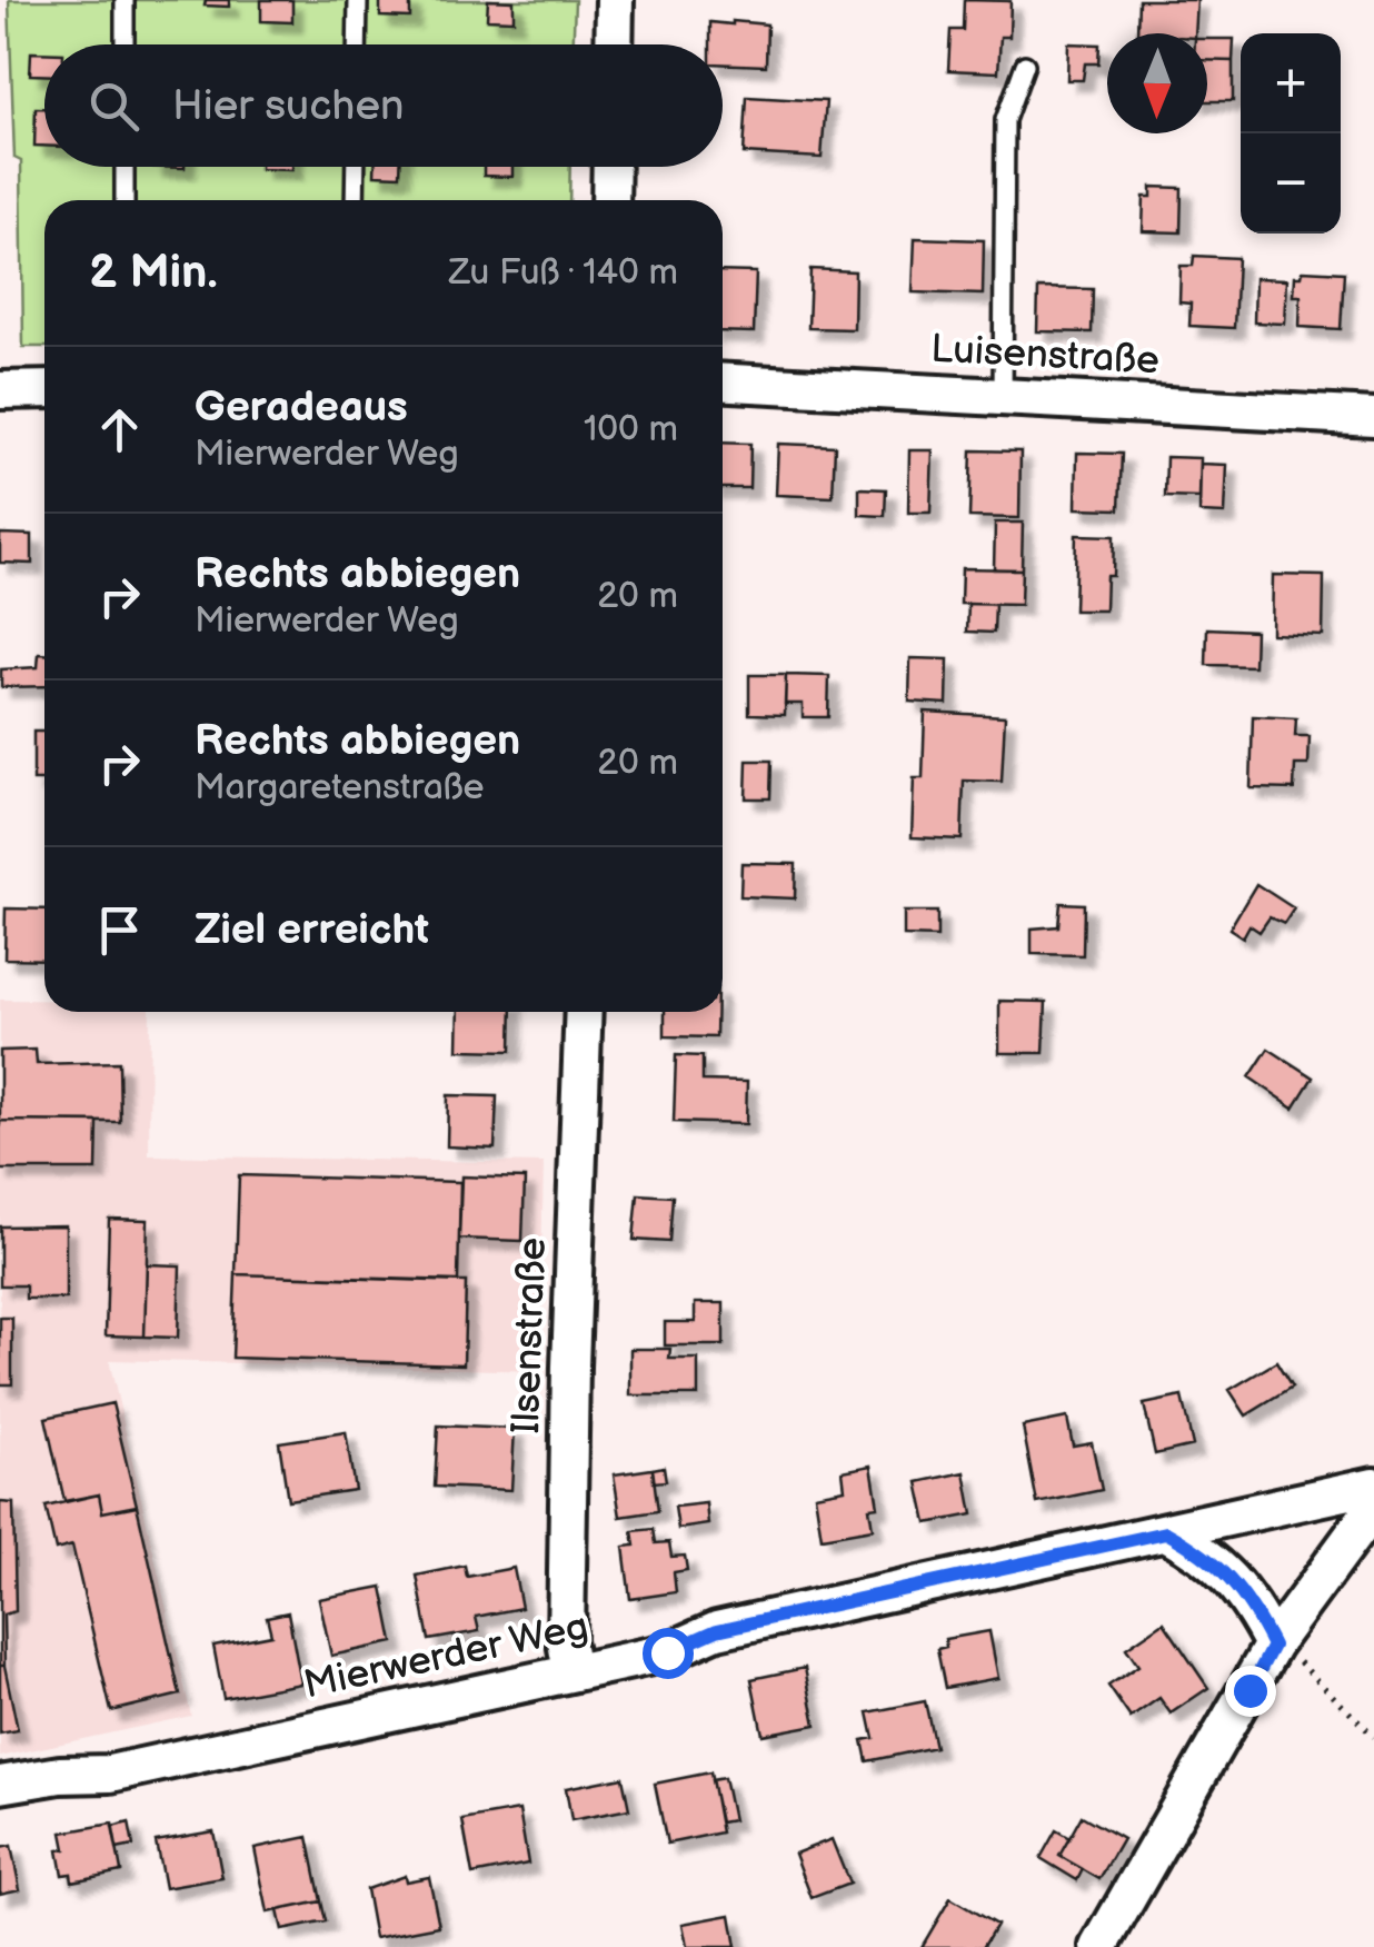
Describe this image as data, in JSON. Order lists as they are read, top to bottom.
{
  "streets": {
    "street": ["Luisenstraße", "Ilsenstraße", "Mierwerder Weg"]
  },
  "crossings": [
    ["Ilsenstraße", "Mierwerder Weg"]
  ],
  "north": "bottom",
  "page": {
    "map_buttons": ["+", "−"],
    "search": "Hier suchen",
    "heading": ["2 Min.", "Zu Fuß · 140 m"],
    "list": [
      ["Geradeaus", "Mierwerder Weg", "100 m"],
      ["Rechts abbiegen", "Mierwerder Weg", "20 m"],
      ["Rechts abbiegen", "Margaretenstraße", "20 m"],
      "Ziel erreicht"
    ]
  }
}
